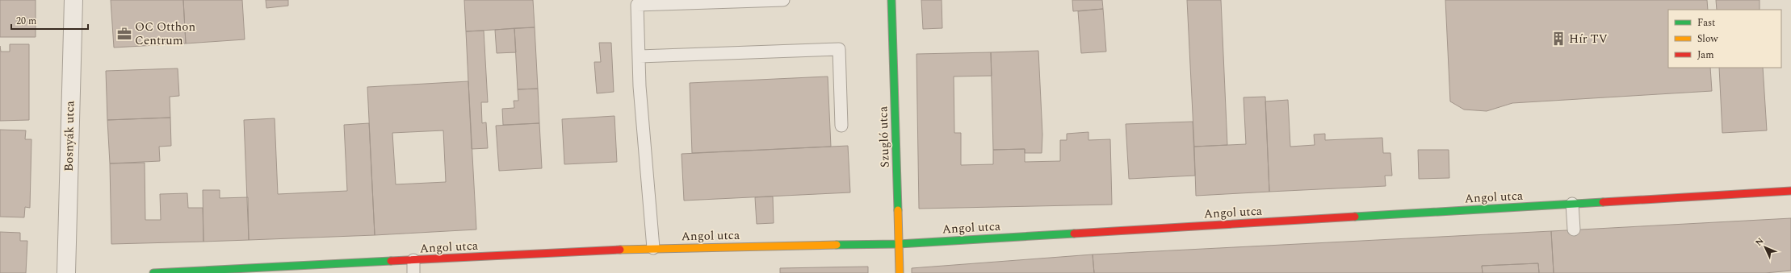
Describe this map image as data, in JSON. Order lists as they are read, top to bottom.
{
  "streets": {
    "street": ["Bosnyák utca", "Szugló utca", "Angol utca"]
  },
  "crossings": [
    ["Szugló utca", "Angol utca"]
  ],
  "places": {
    "office": ["OC Otthon Centrum"],
    "building": ["Hír TV"]
  },
  "legend": ["Fast", "Slow", "Jam"],
  "scale_bar": "20 m",
  "north": "top left"
}
